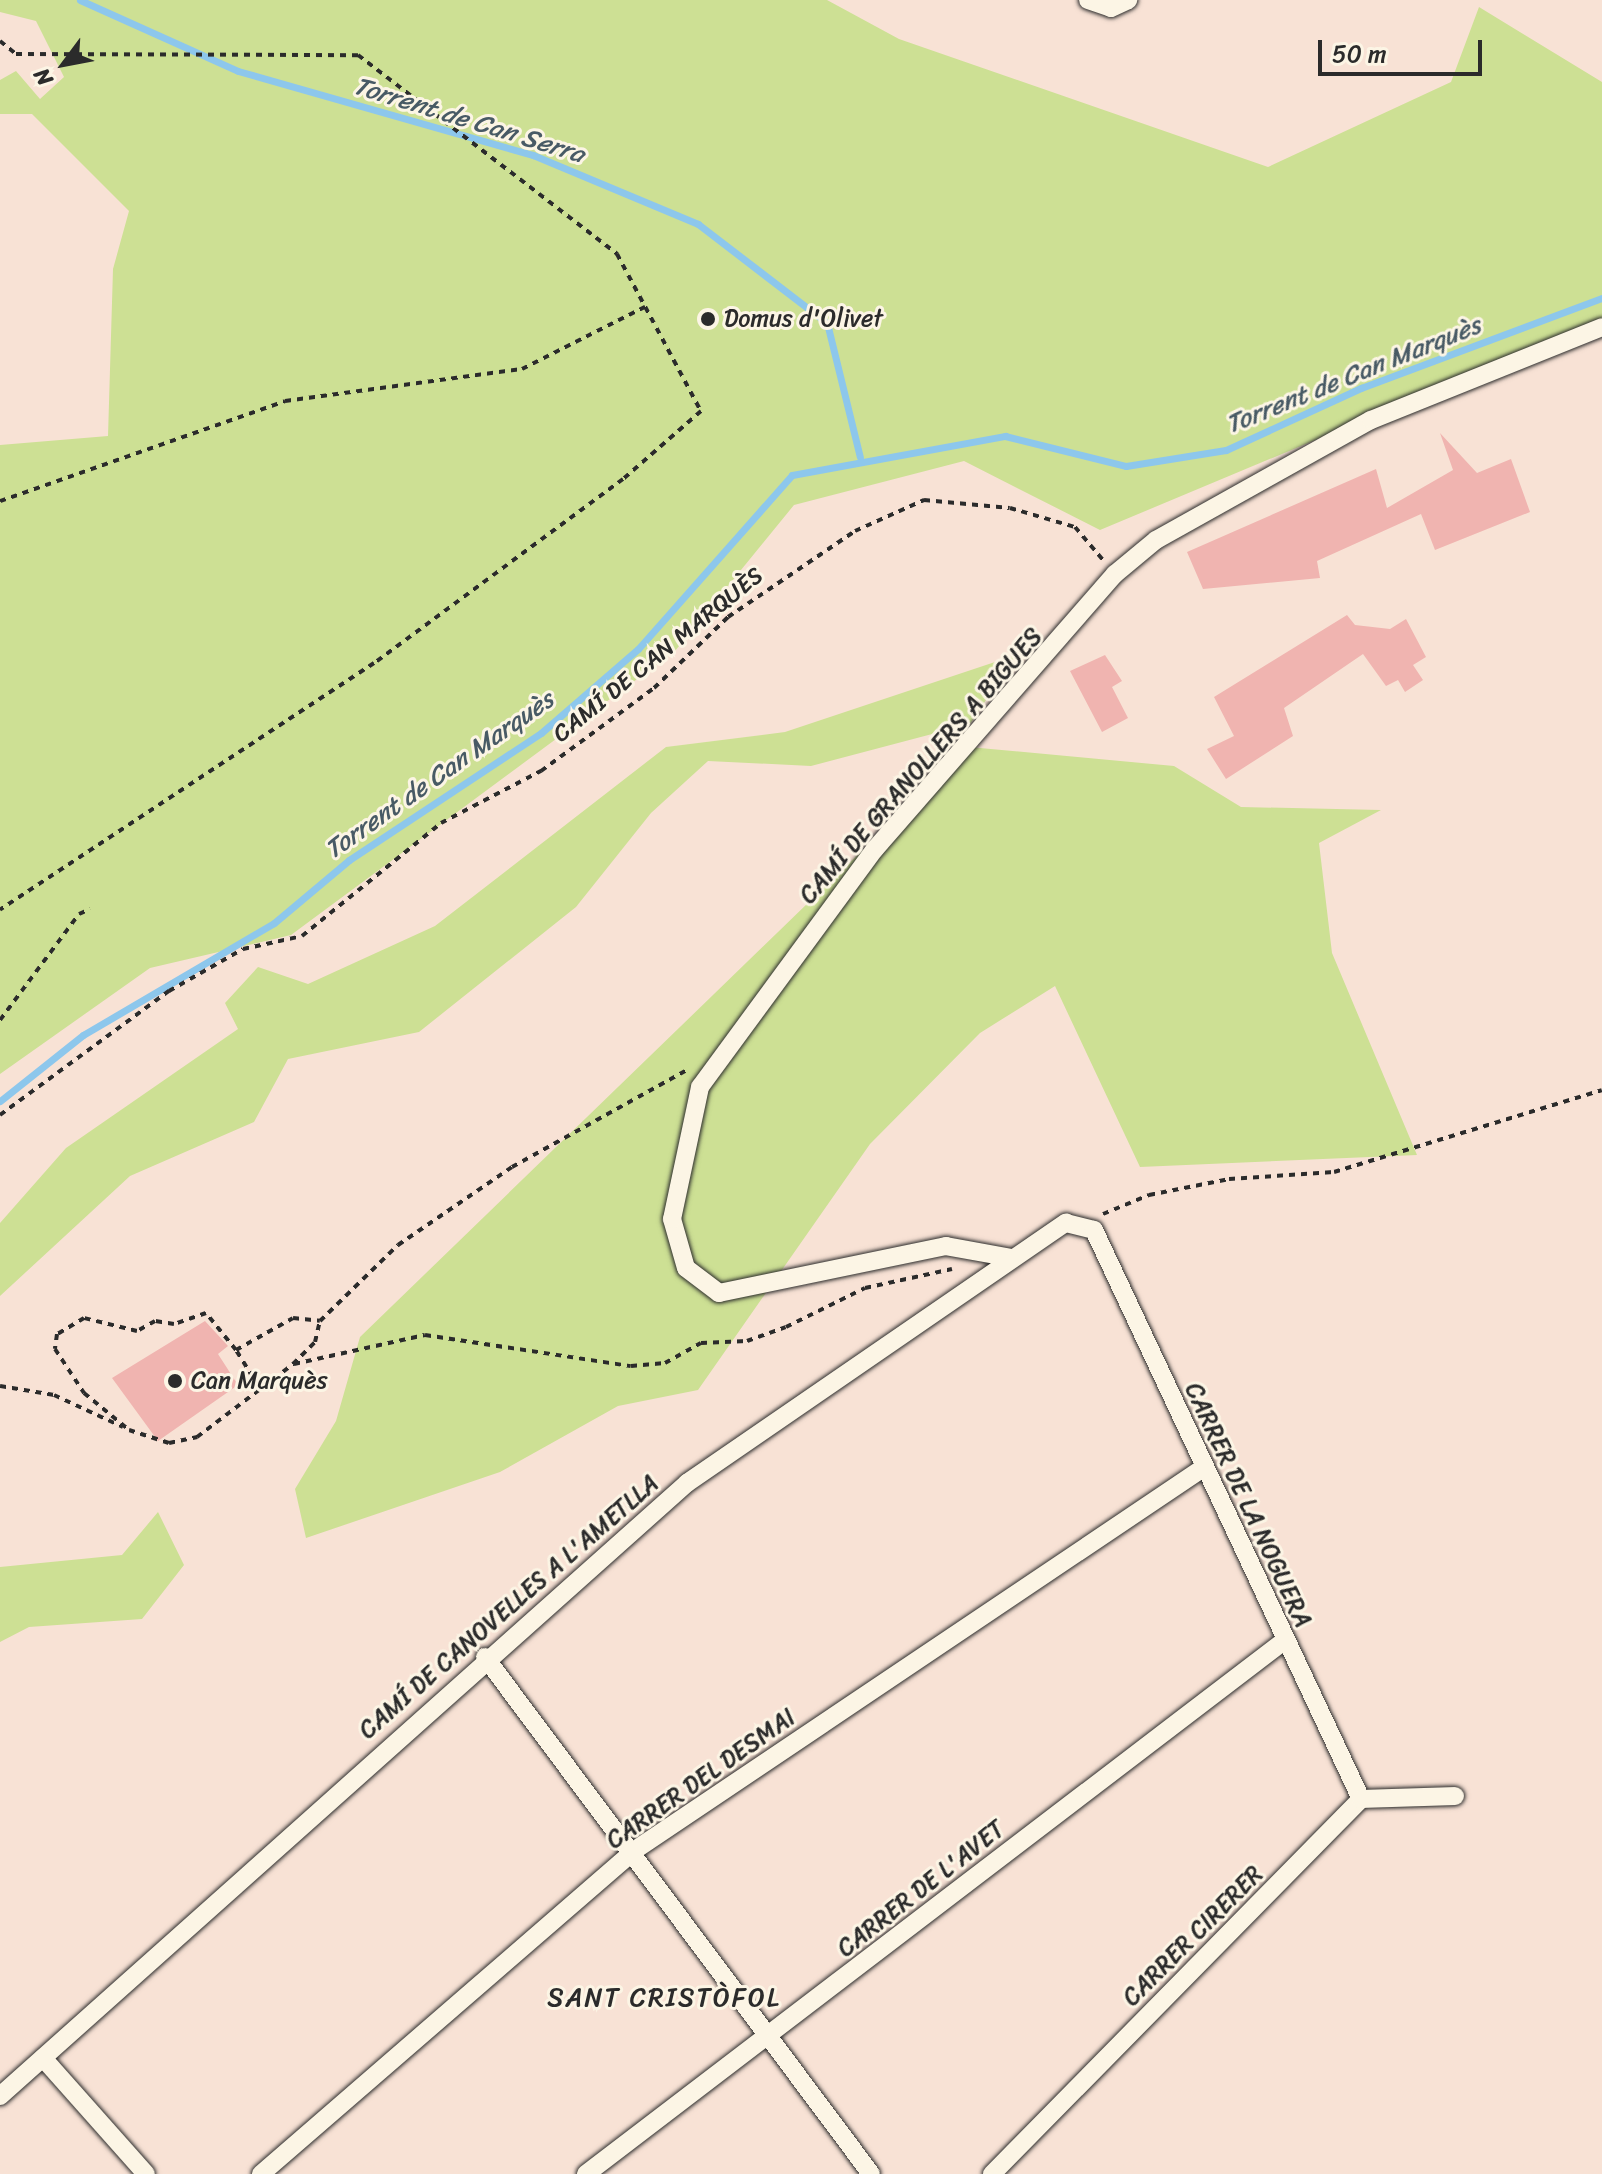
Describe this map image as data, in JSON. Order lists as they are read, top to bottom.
{
  "streets": {
    "street": [
      "CAMÍ DE GRANOLLERS A BIGUES",
      "CARRER DE LA NOGUERA",
      "CAMÍ DE CANOVELLES A L'AMETLLA",
      "CARRER DEL DESMAI",
      "CARRER DE L'AVET",
      "CARRER CIRERER"
    ],
    "path": ["CAMÍ DE CAN MARQUÈS"]
  },
  "crossings": [
    ["CAMÍ DE CAN MARQUÈS", "CAMÍ DE GRANOLLERS A BIGUES"],
    ["CAMÍ DE GRANOLLERS A BIGUES", "CAMÍ DE CANOVELLES A L'AMETLLA"],
    ["CARRER DE LA NOGUERA", "CAMÍ DE CANOVELLES A L'AMETLLA"],
    ["CARRER DE LA NOGUERA", "CARRER DEL DESMAI"],
    ["CARRER DE LA NOGUERA", "CARRER DE L'AVET"],
    ["CARRER DE LA NOGUERA", "CARRER CIRERER"]
  ],
  "districts": ["SANT CRISTÒFOL"],
  "water": ["Torrent de Can Serra", "Torrent de Can Marquès"],
  "places": ["Domus d'Olivet", "Can Marquès"],
  "scale_bar": "50 m",
  "north": "bottom left"
}
